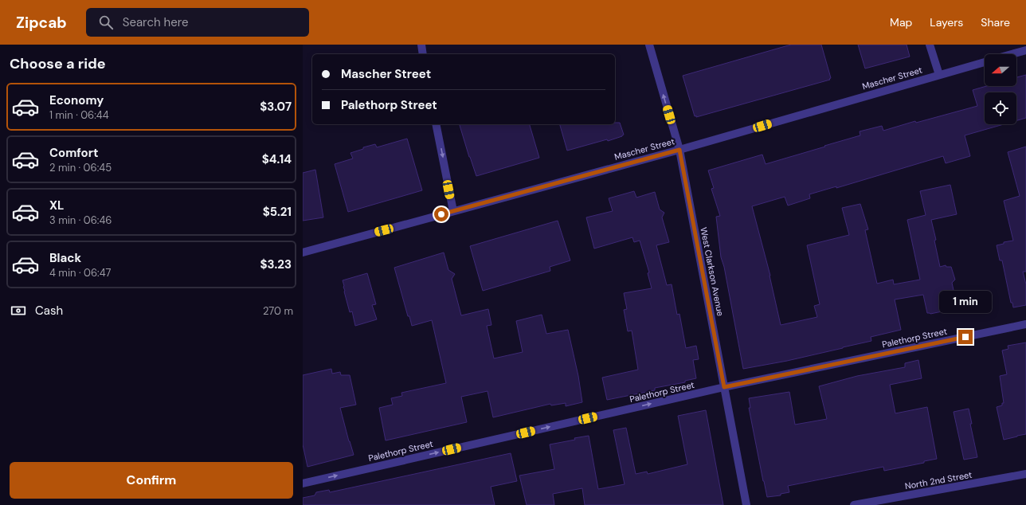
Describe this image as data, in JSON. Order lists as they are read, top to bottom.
{
  "streets": {
    "street": [
      "Mascher Street",
      "West Clarkson Avenue",
      "Palethorp Street",
      "North 2nd Street"
    ]
  },
  "crossings": [
    ["Mascher Street", "West Clarkson Avenue"],
    ["West Clarkson Avenue", "Palethorp Street"]
  ],
  "one_way": ["Palethorp Street"],
  "north": "left",
  "page": {
    "header": "Zipcab",
    "search": "Search here",
    "nav": ["Map", "Layers", "Share"],
    "heading": "Choose a ride",
    "banner": ["Mascher Street", "Palethorp Street"],
    "list": [
      {
        "name": "Economy",
        "note": "1 min · 06:44",
        "value": "$3.07"
      },
      {
        "name": "Comfort",
        "note": "2 min · 06:45",
        "value": "$4.14"
      },
      {
        "name": "XL",
        "note": "3 min · 06:46",
        "value": "$5.21"
      },
      {
        "name": "Black",
        "note": "4 min · 06:47",
        "value": "$3.23"
      }
    ],
    "bubble": "1 min",
    "pay": ["Cash", "270 m"],
    "buttons": "Confirm"
  }
}
